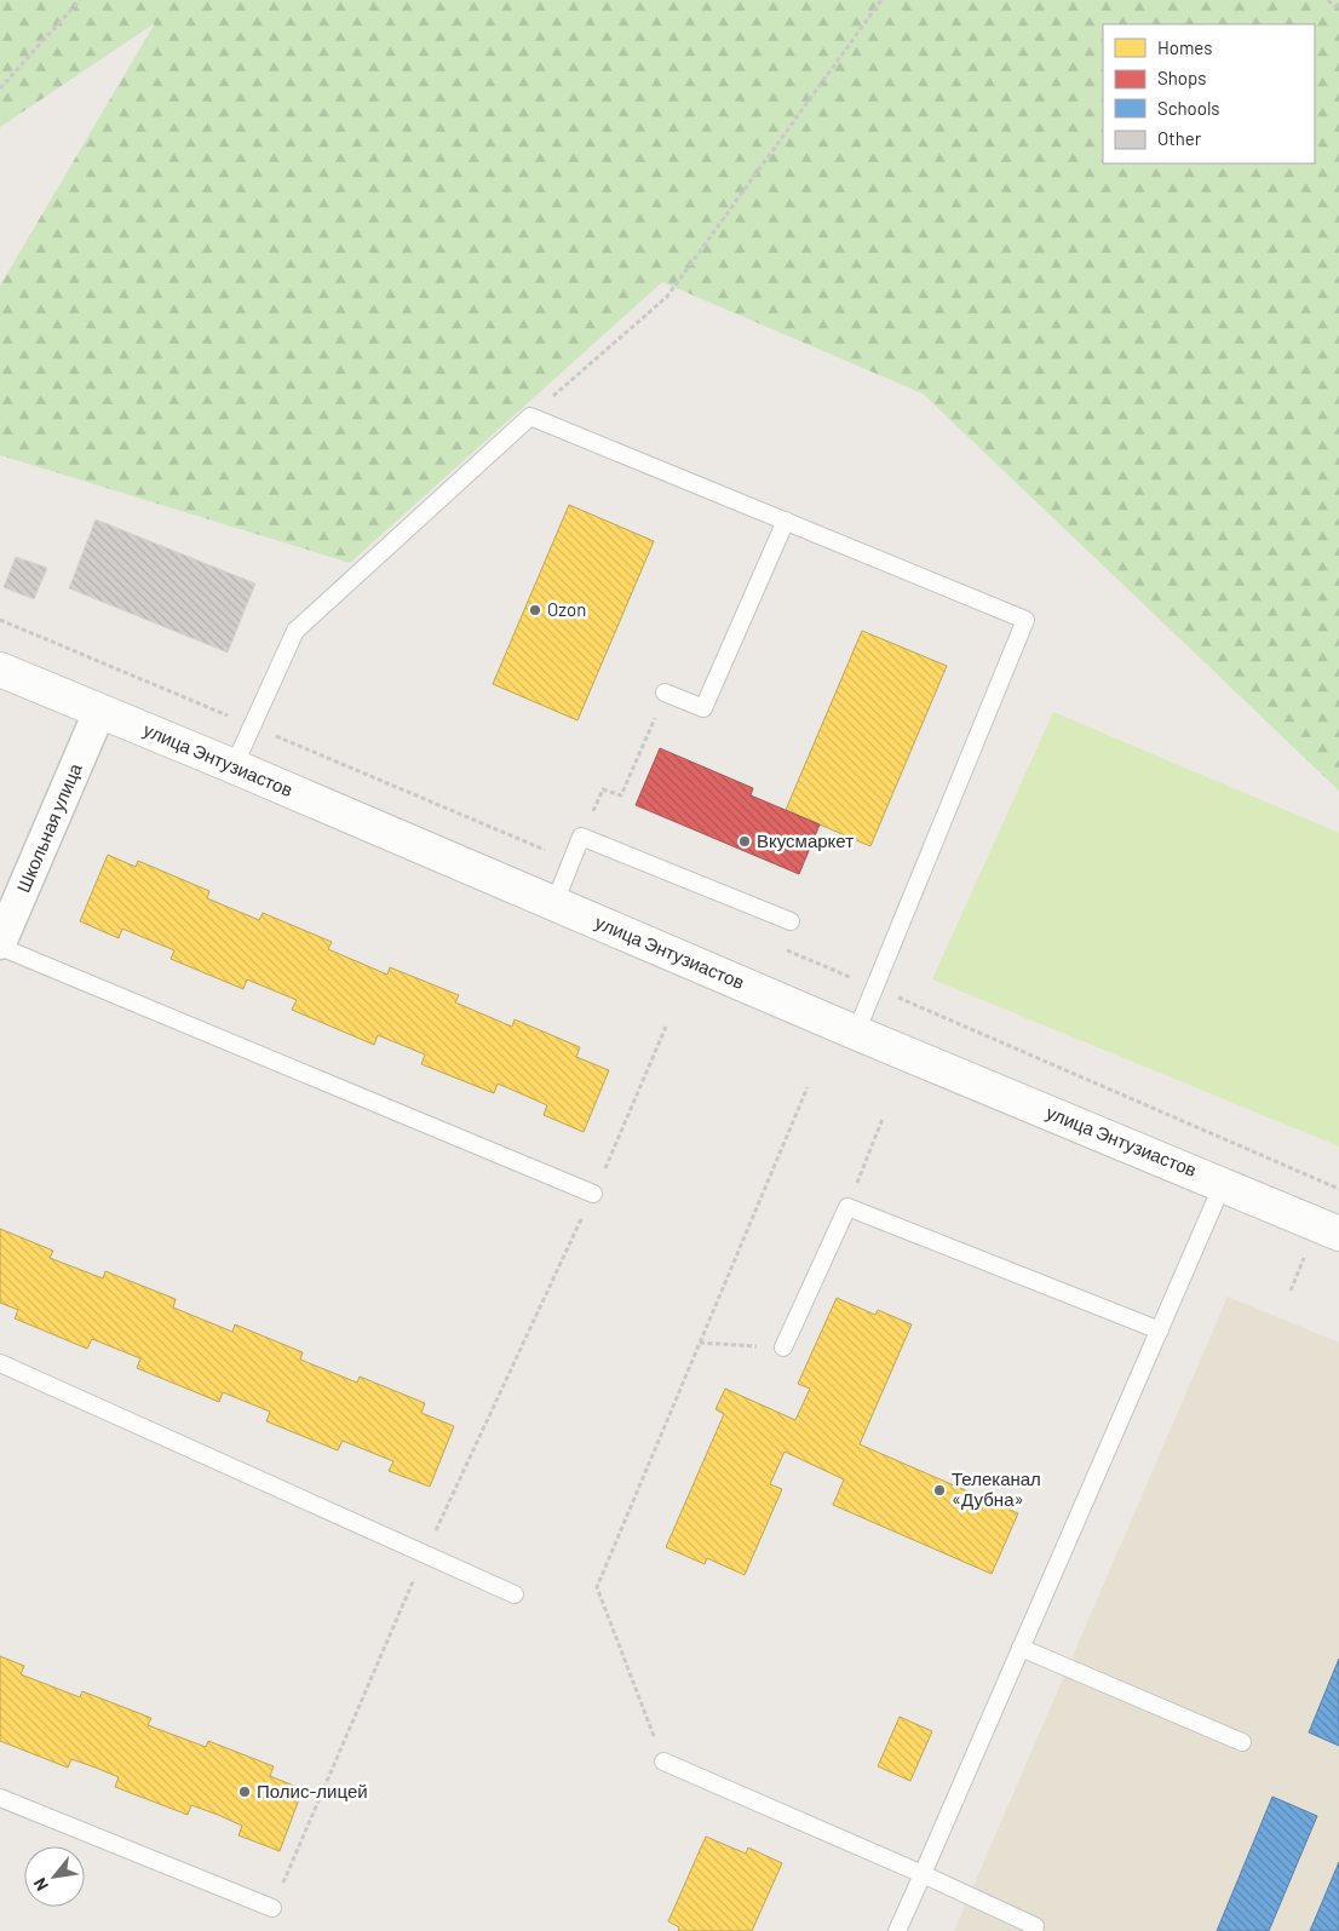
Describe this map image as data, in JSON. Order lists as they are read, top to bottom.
{
  "streets": {
    "street": ["улица Энтузиастов", "Школьная улица"]
  },
  "crossings": [
    ["улица Энтузиастов", "Школьная улица"]
  ],
  "places": [
    "Ozon",
    "Вкусмаркет",
    "Телеканал «Дубна»",
    "Полис-лицей"
  ],
  "legend": [
    "Homes",
    "Shops",
    "Schools",
    "Other"
  ],
  "north": "bottom left"
}
